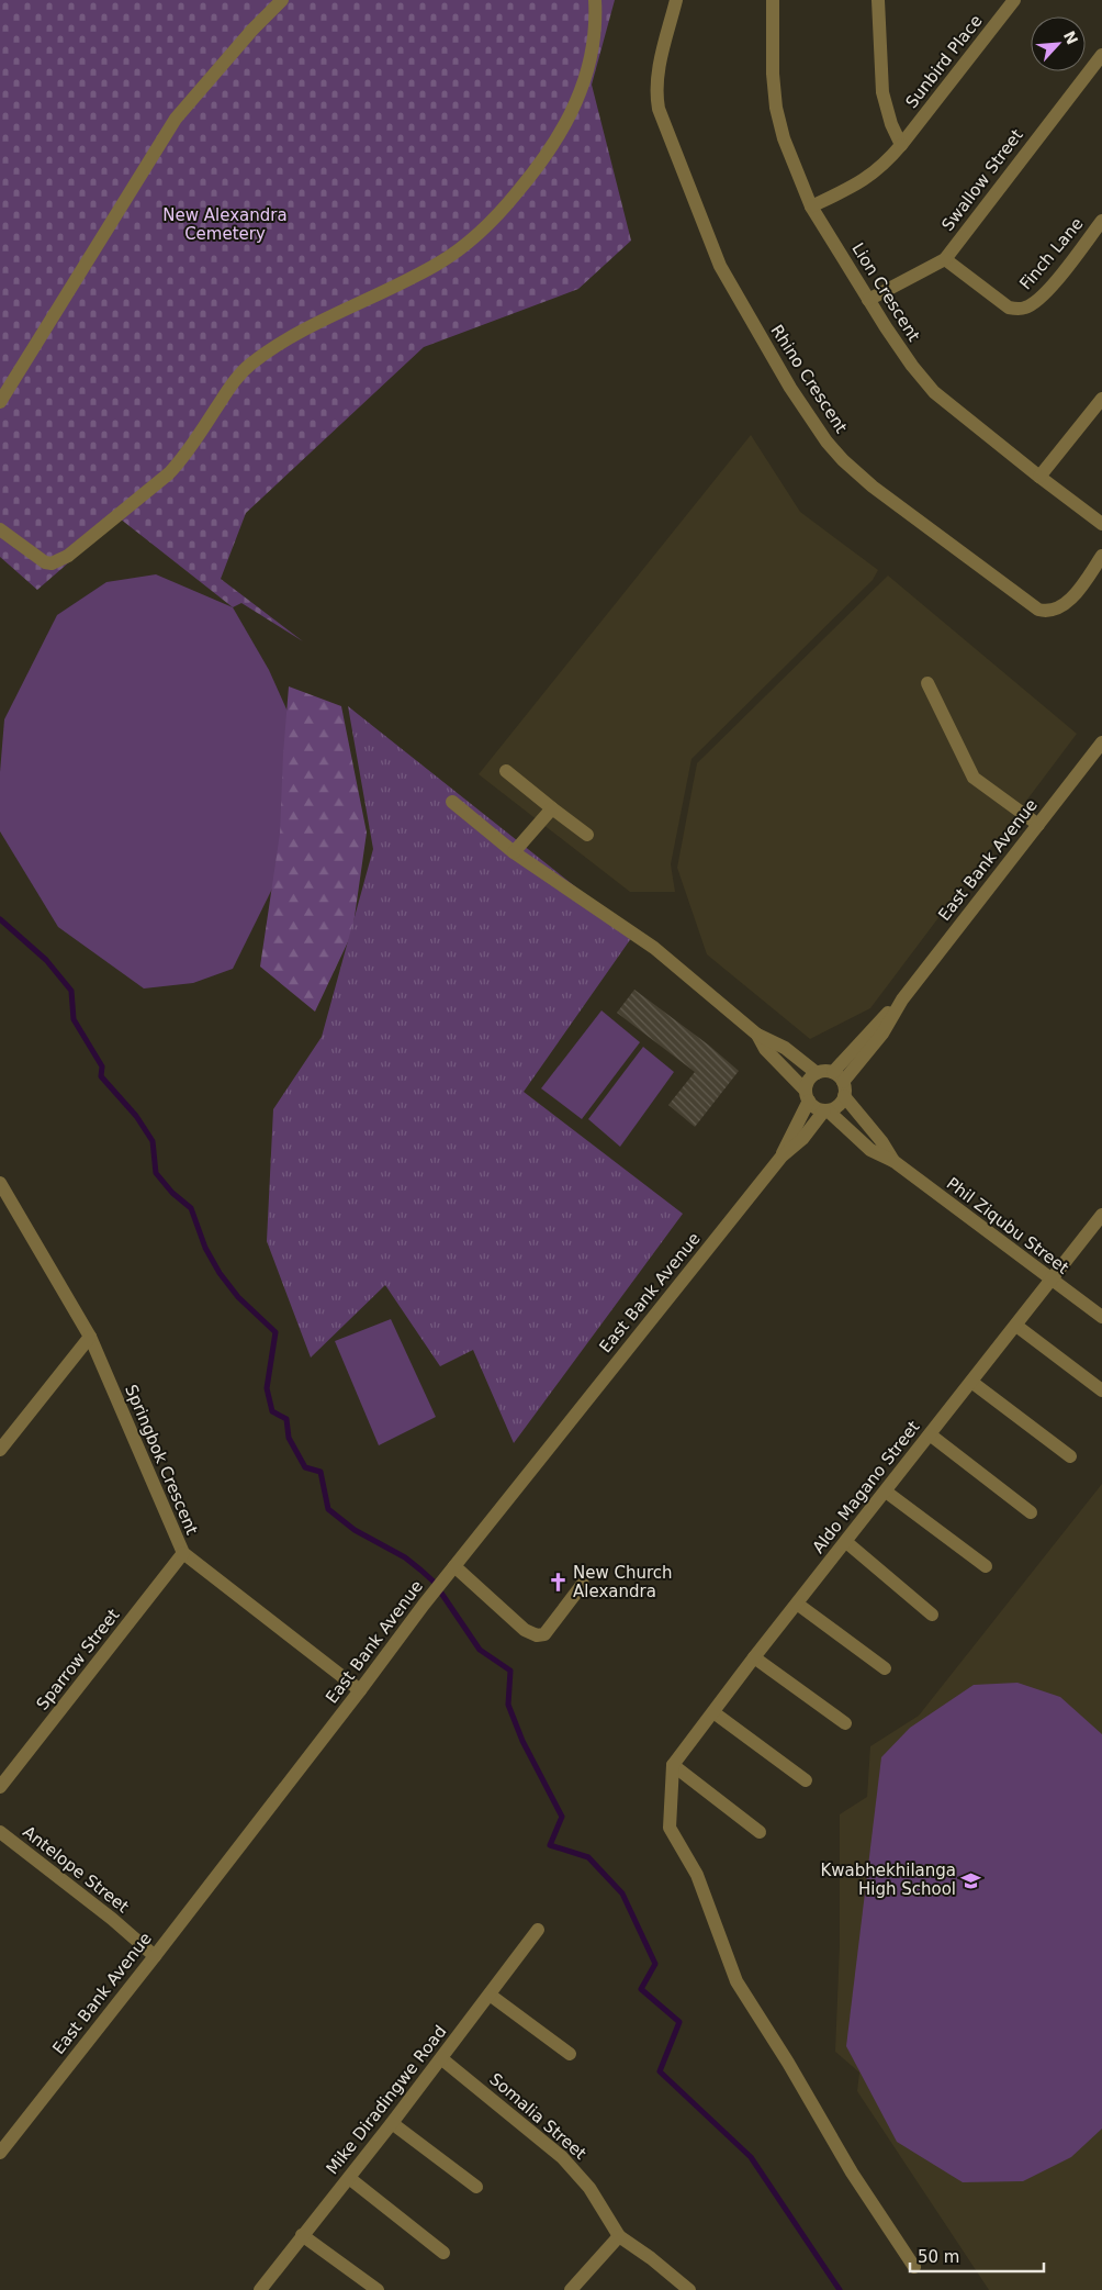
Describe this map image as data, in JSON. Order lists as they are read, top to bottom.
{
  "streets": {
    "street": [
      "Sunbird Place",
      "Swallow Street",
      "Finch Lane",
      "Lion Crescent",
      "Rhino Crescent",
      "East Bank Avenue",
      "Phil Ziqubu Street",
      "Springbok Crescent",
      "Aldo Magano Street",
      "Sparrow Street",
      "Antelope Street",
      "Mike Diradingwe Road",
      "Somalia Street"
    ]
  },
  "crossings": [
    ["Sunbird Place", "Lion Crescent"],
    ["Swallow Street", "Finch Lane"],
    ["Swallow Street", "Lion Crescent"],
    ["East Bank Avenue", "Phil Ziqubu Street"],
    ["East Bank Avenue", "Springbok Crescent"],
    ["East Bank Avenue", "Antelope Street"],
    ["Phil Ziqubu Street", "Aldo Magano Street"],
    ["Springbok Crescent", "Sparrow Street"],
    ["Mike Diradingwe Road", "Somalia Street"]
  ],
  "parks": ["New Alexandra Cemetery"],
  "places": {
    "church": ["New Church Alexandra"],
    "school or university": ["Kwabhekhilanga High School"]
  },
  "scale_bar": "50 m",
  "north": "top right"
}
